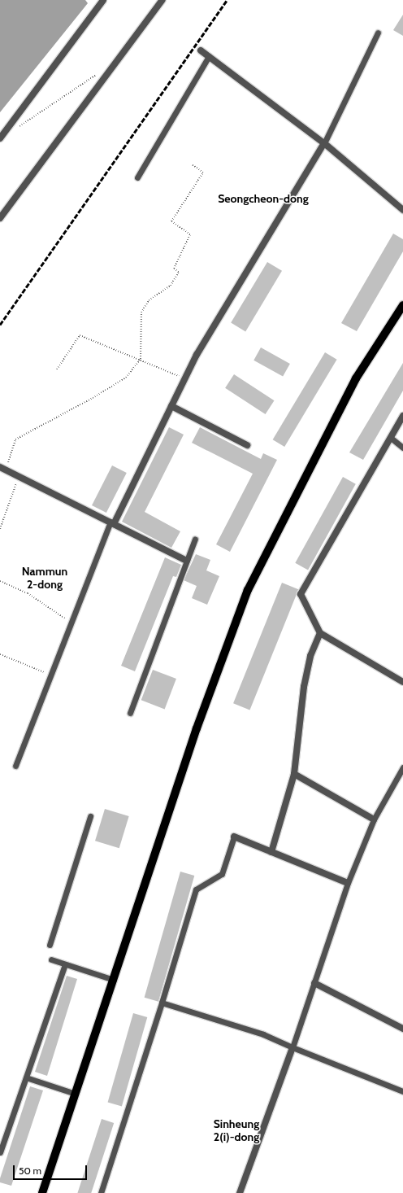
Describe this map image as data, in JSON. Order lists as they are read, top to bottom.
{
  "districts": ["Seongcheon-dong", "Nammun 2-dong", "Sinheung 2(i)-dong"],
  "scale_bar": "50 m"
}
